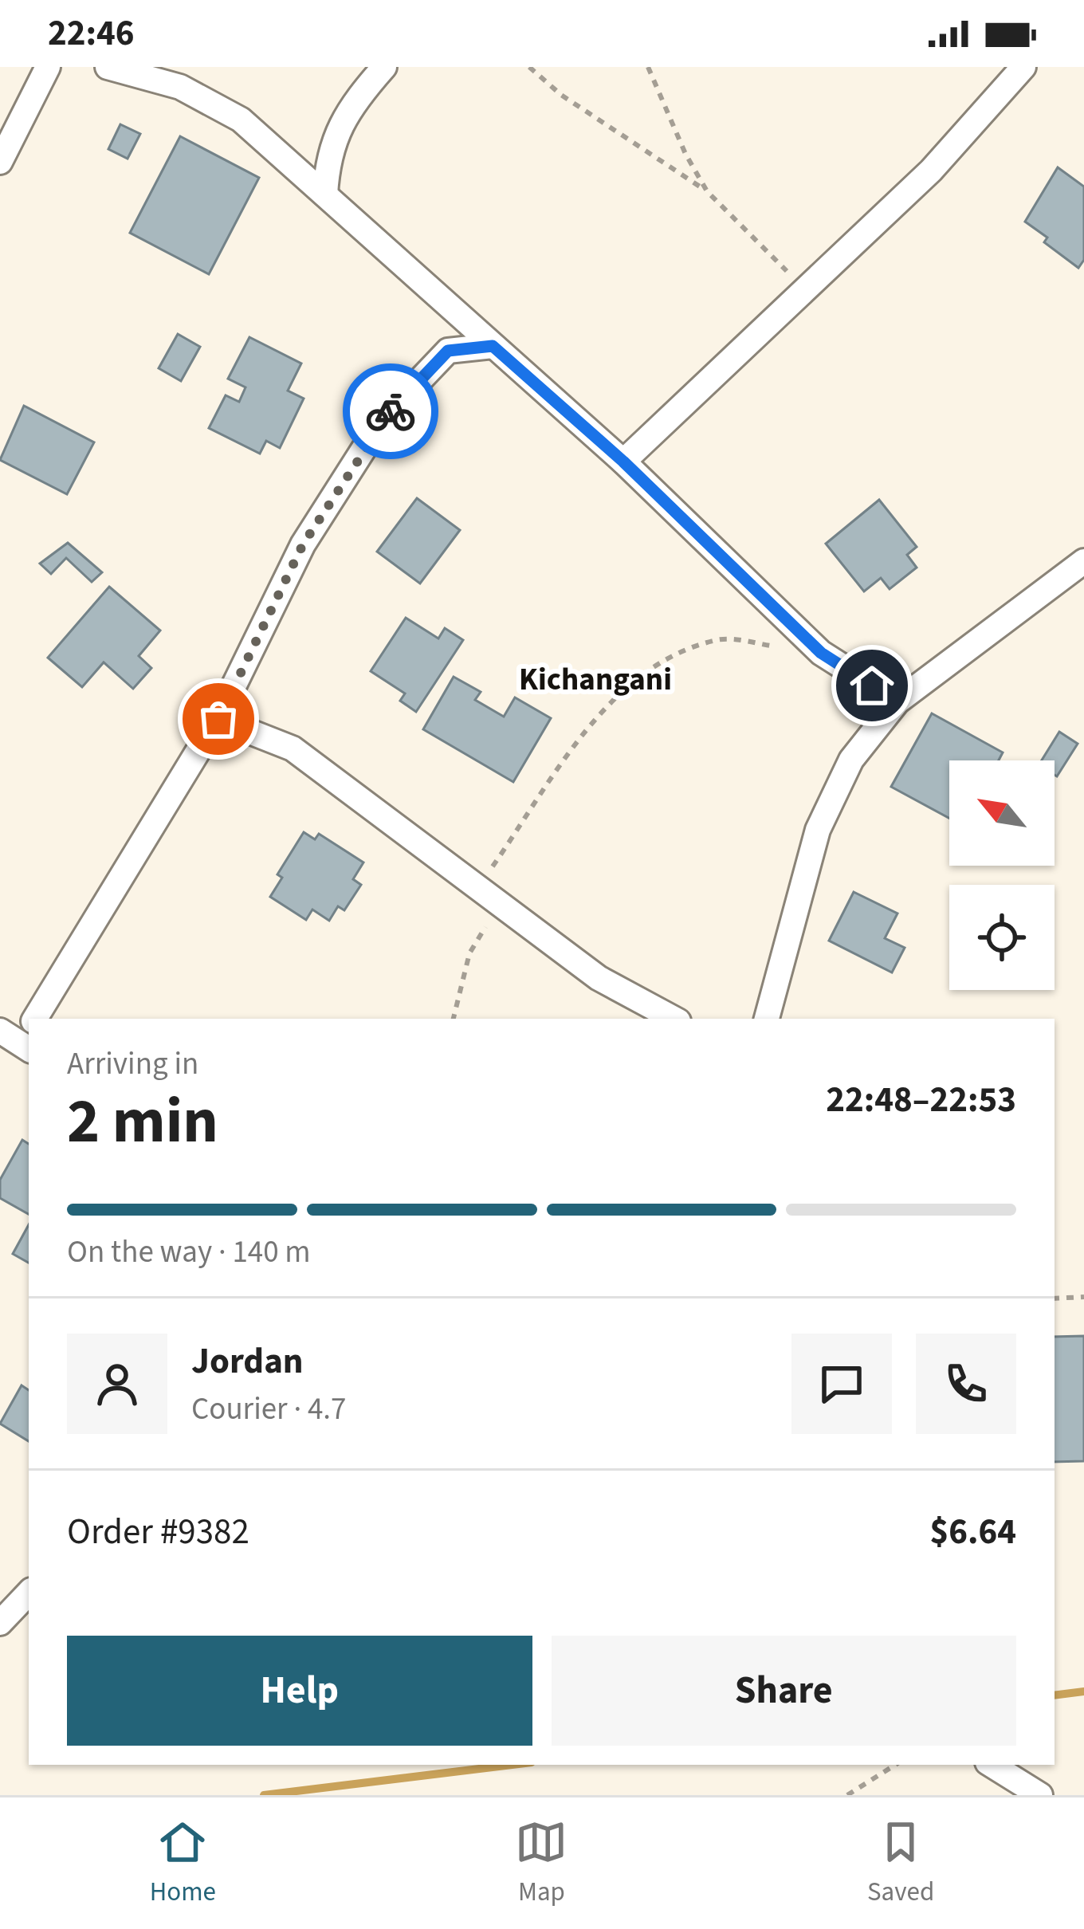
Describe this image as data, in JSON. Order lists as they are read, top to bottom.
{
  "districts": ["Kichangani"],
  "north": "top left",
  "page": {
    "status": "22:46",
    "heading": ["2 min", "Arriving in", "22:48–22:53"],
    "panel": [
      "Jordan",
      "Courier · 4.7",
      "Order #9382",
      "$6.64"
    ],
    "bar": "On the way · 140 m",
    "buttons": ["Help", "Share"],
    "tabs": ["Home", "Map", "Saved"]
  }
}
